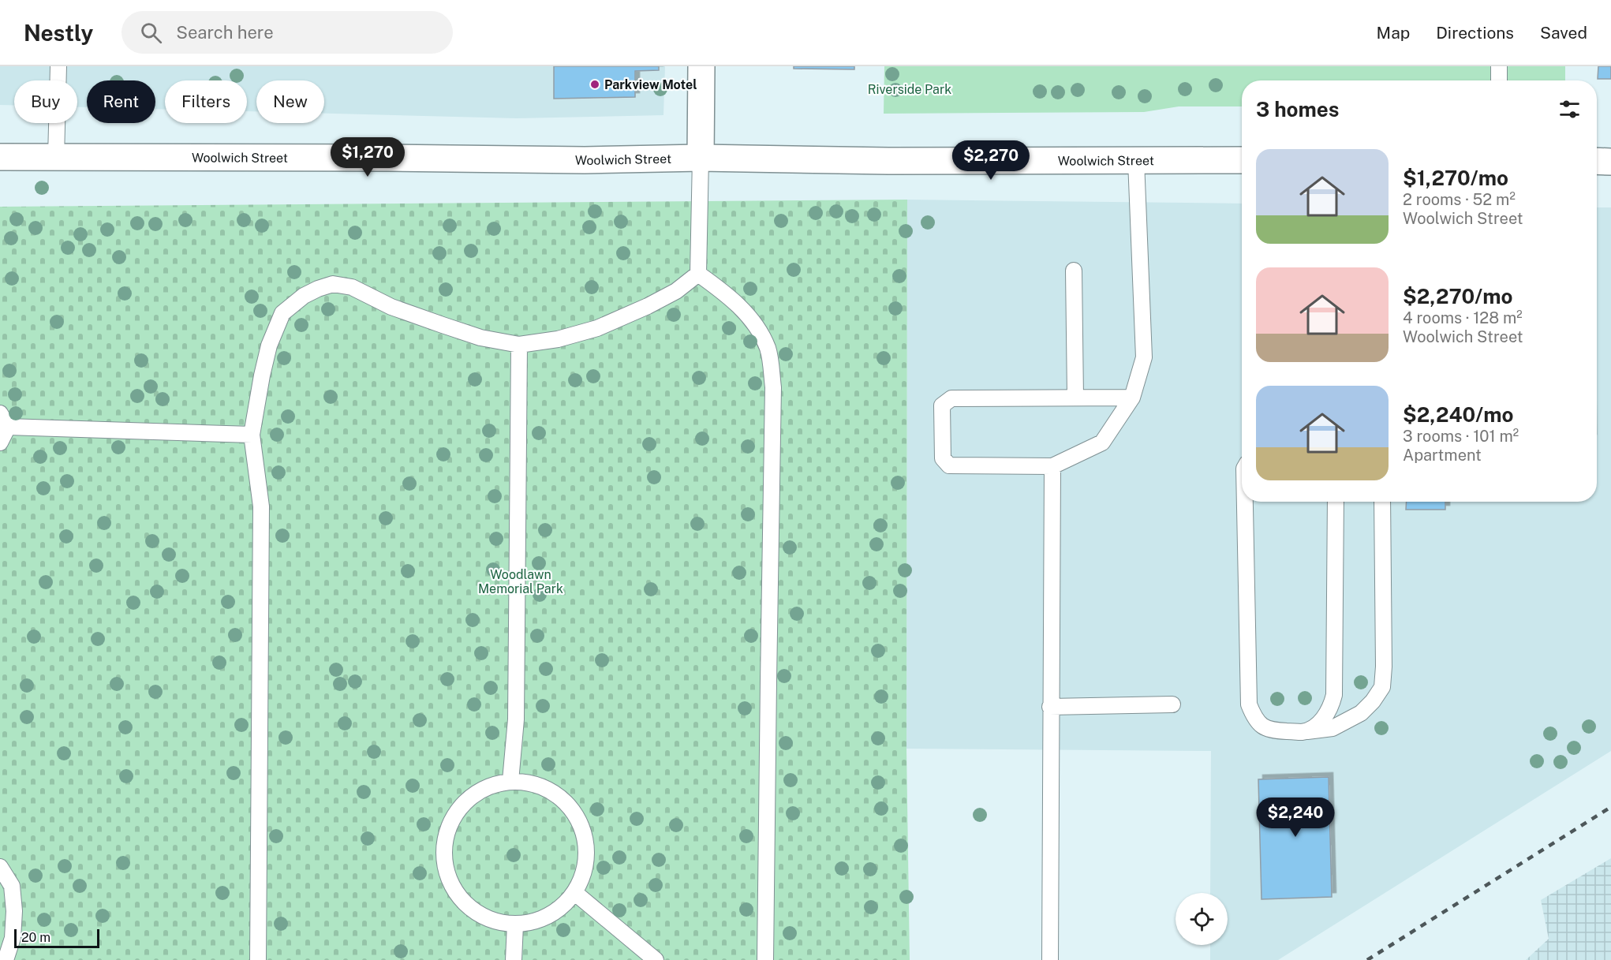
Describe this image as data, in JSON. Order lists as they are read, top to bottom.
{
  "streets": {
    "main road": ["Woolwich Street"]
  },
  "parks": ["Riverside Park", "Woodlawn Memorial Park"],
  "places": ["Parkview Motel"],
  "scale_bar": "20 m",
  "page": {
    "header": "Nestly",
    "search": "Search here",
    "nav": ["Map", "Directions", "Saved"],
    "chip": [
      "Buy",
      "Rent",
      "Filters",
      "New"
    ],
    "heading": "3 homes",
    "price": ["$1,270", "$2,270", "$2,240"],
    "list": [
      {
        "name": "$1,270/mo",
        "note": "2 rooms · 52 m² · Woolwich Street"
      },
      {
        "name": "$2,270/mo",
        "note": "4 rooms · 128 m² · Woolwich Street"
      },
      {
        "name": "$2,240/mo",
        "note": "3 rooms · 101 m² · Apartment"
      }
    ],
    "scale": "20 m"
  }
}
